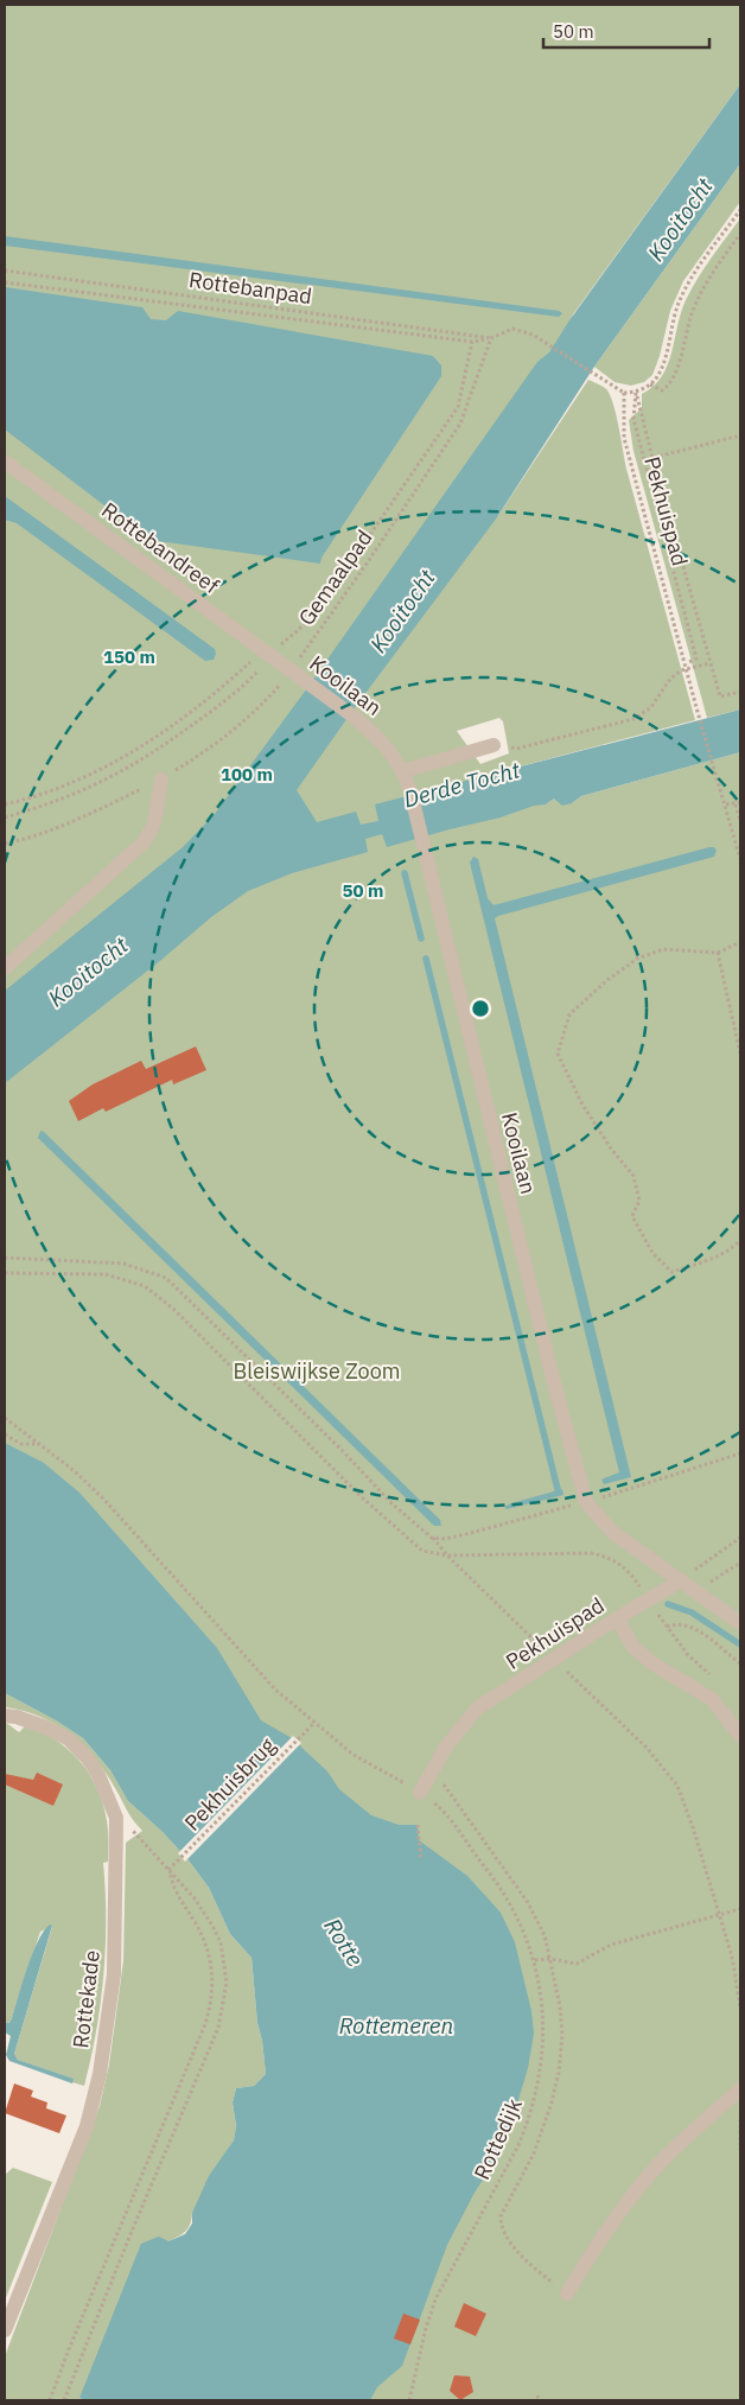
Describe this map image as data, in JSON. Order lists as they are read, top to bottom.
{
  "streets": {
    "street": [
      "Pekhuispad",
      "Rottebandreef",
      "Kooilaan",
      "Rottekade"
    ],
    "path": [
      "Rottebanpad",
      "Gemaalpad",
      "Pekhuisbrug",
      "Rottedijk"
    ]
  },
  "crossings": [
    ["Rottebanpad", "Gemaalpad"],
    ["Pekhuispad", "Kooilaan"],
    ["Pekhuispad", "Rottedijk"],
    ["Rottebandreef", "Gemaalpad"],
    ["Rottebandreef", "Kooilaan"],
    ["Gemaalpad", "Kooilaan"],
    ["Pekhuisbrug", "Rottedijk"]
  ],
  "water": [
    "Kooitocht",
    "Derde Tocht",
    "Rotte",
    "Rottemeren"
  ],
  "parks": ["Bleiswijkse Zoom"],
  "scale_bar": "50 m",
  "rings": ["150 m", "100 m", "50 m"]
}
